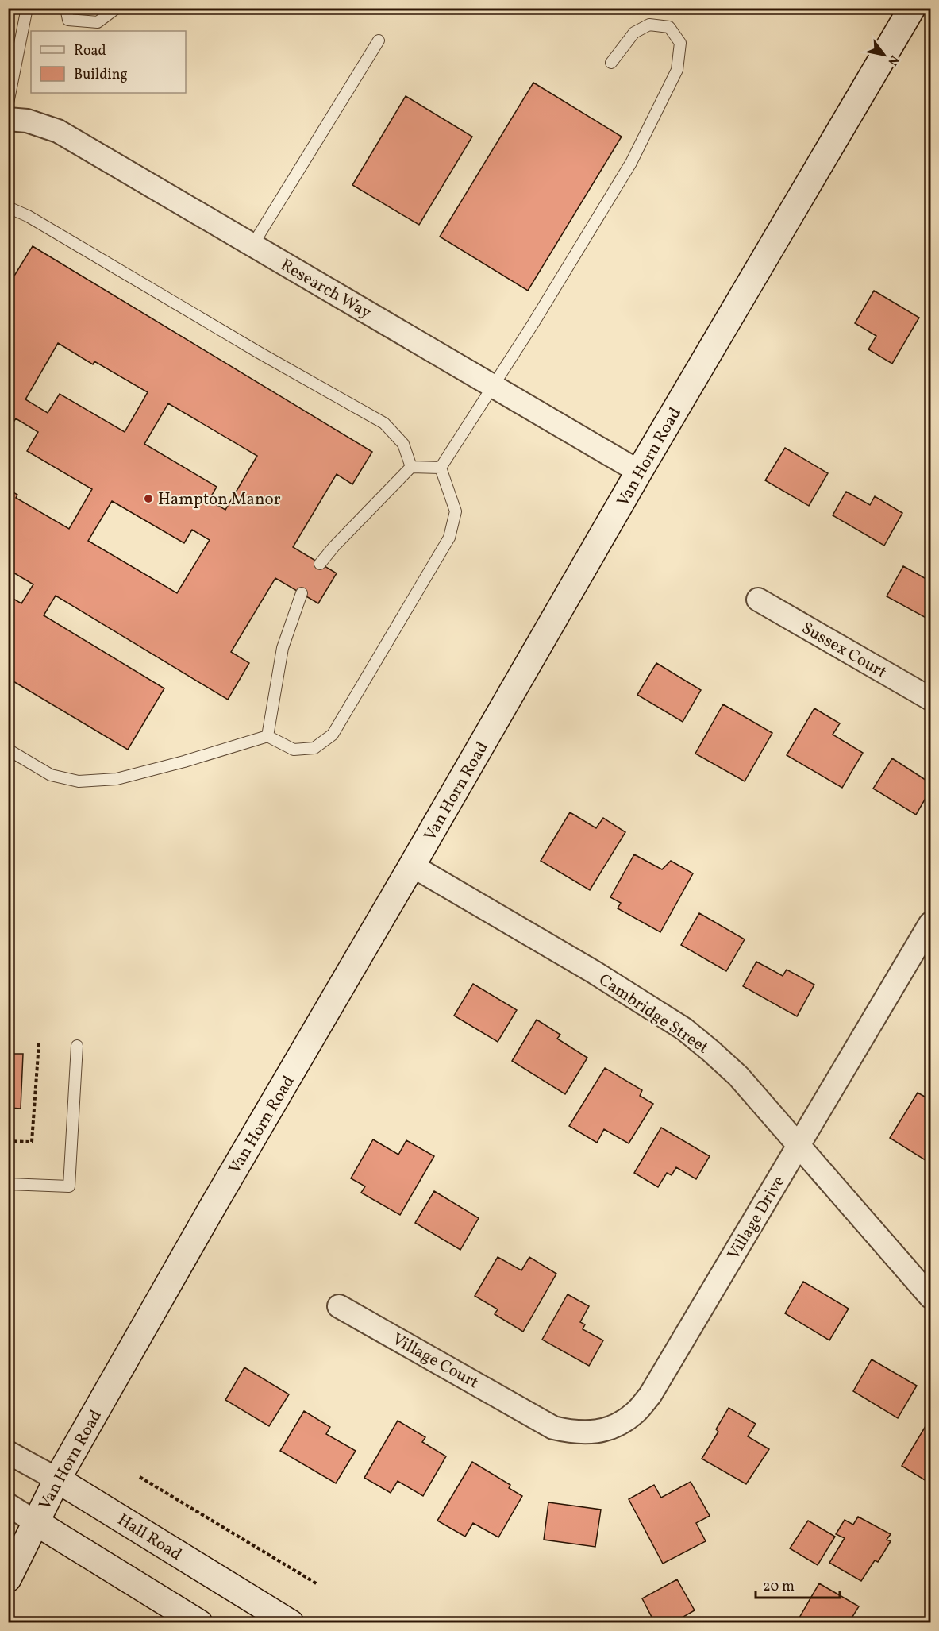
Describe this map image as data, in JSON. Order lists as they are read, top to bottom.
{
  "streets": {
    "main road": ["Van Horn Road", "Hall Road"],
    "street": [
      "Research Way",
      "Sussex Court",
      "Cambridge Street",
      "Village Drive",
      "Village Court"
    ]
  },
  "crossings": [
    ["Research Way", "Van Horn Road"],
    ["Van Horn Road", "Cambridge Street"],
    ["Van Horn Road", "Hall Road"],
    ["Cambridge Street", "Village Drive"],
    ["Village Drive", "Village Court"]
  ],
  "places": ["Hampton Manor"],
  "legend": ["Road", "Building"],
  "scale_bar": "20 m",
  "north": "bottom right"
}
